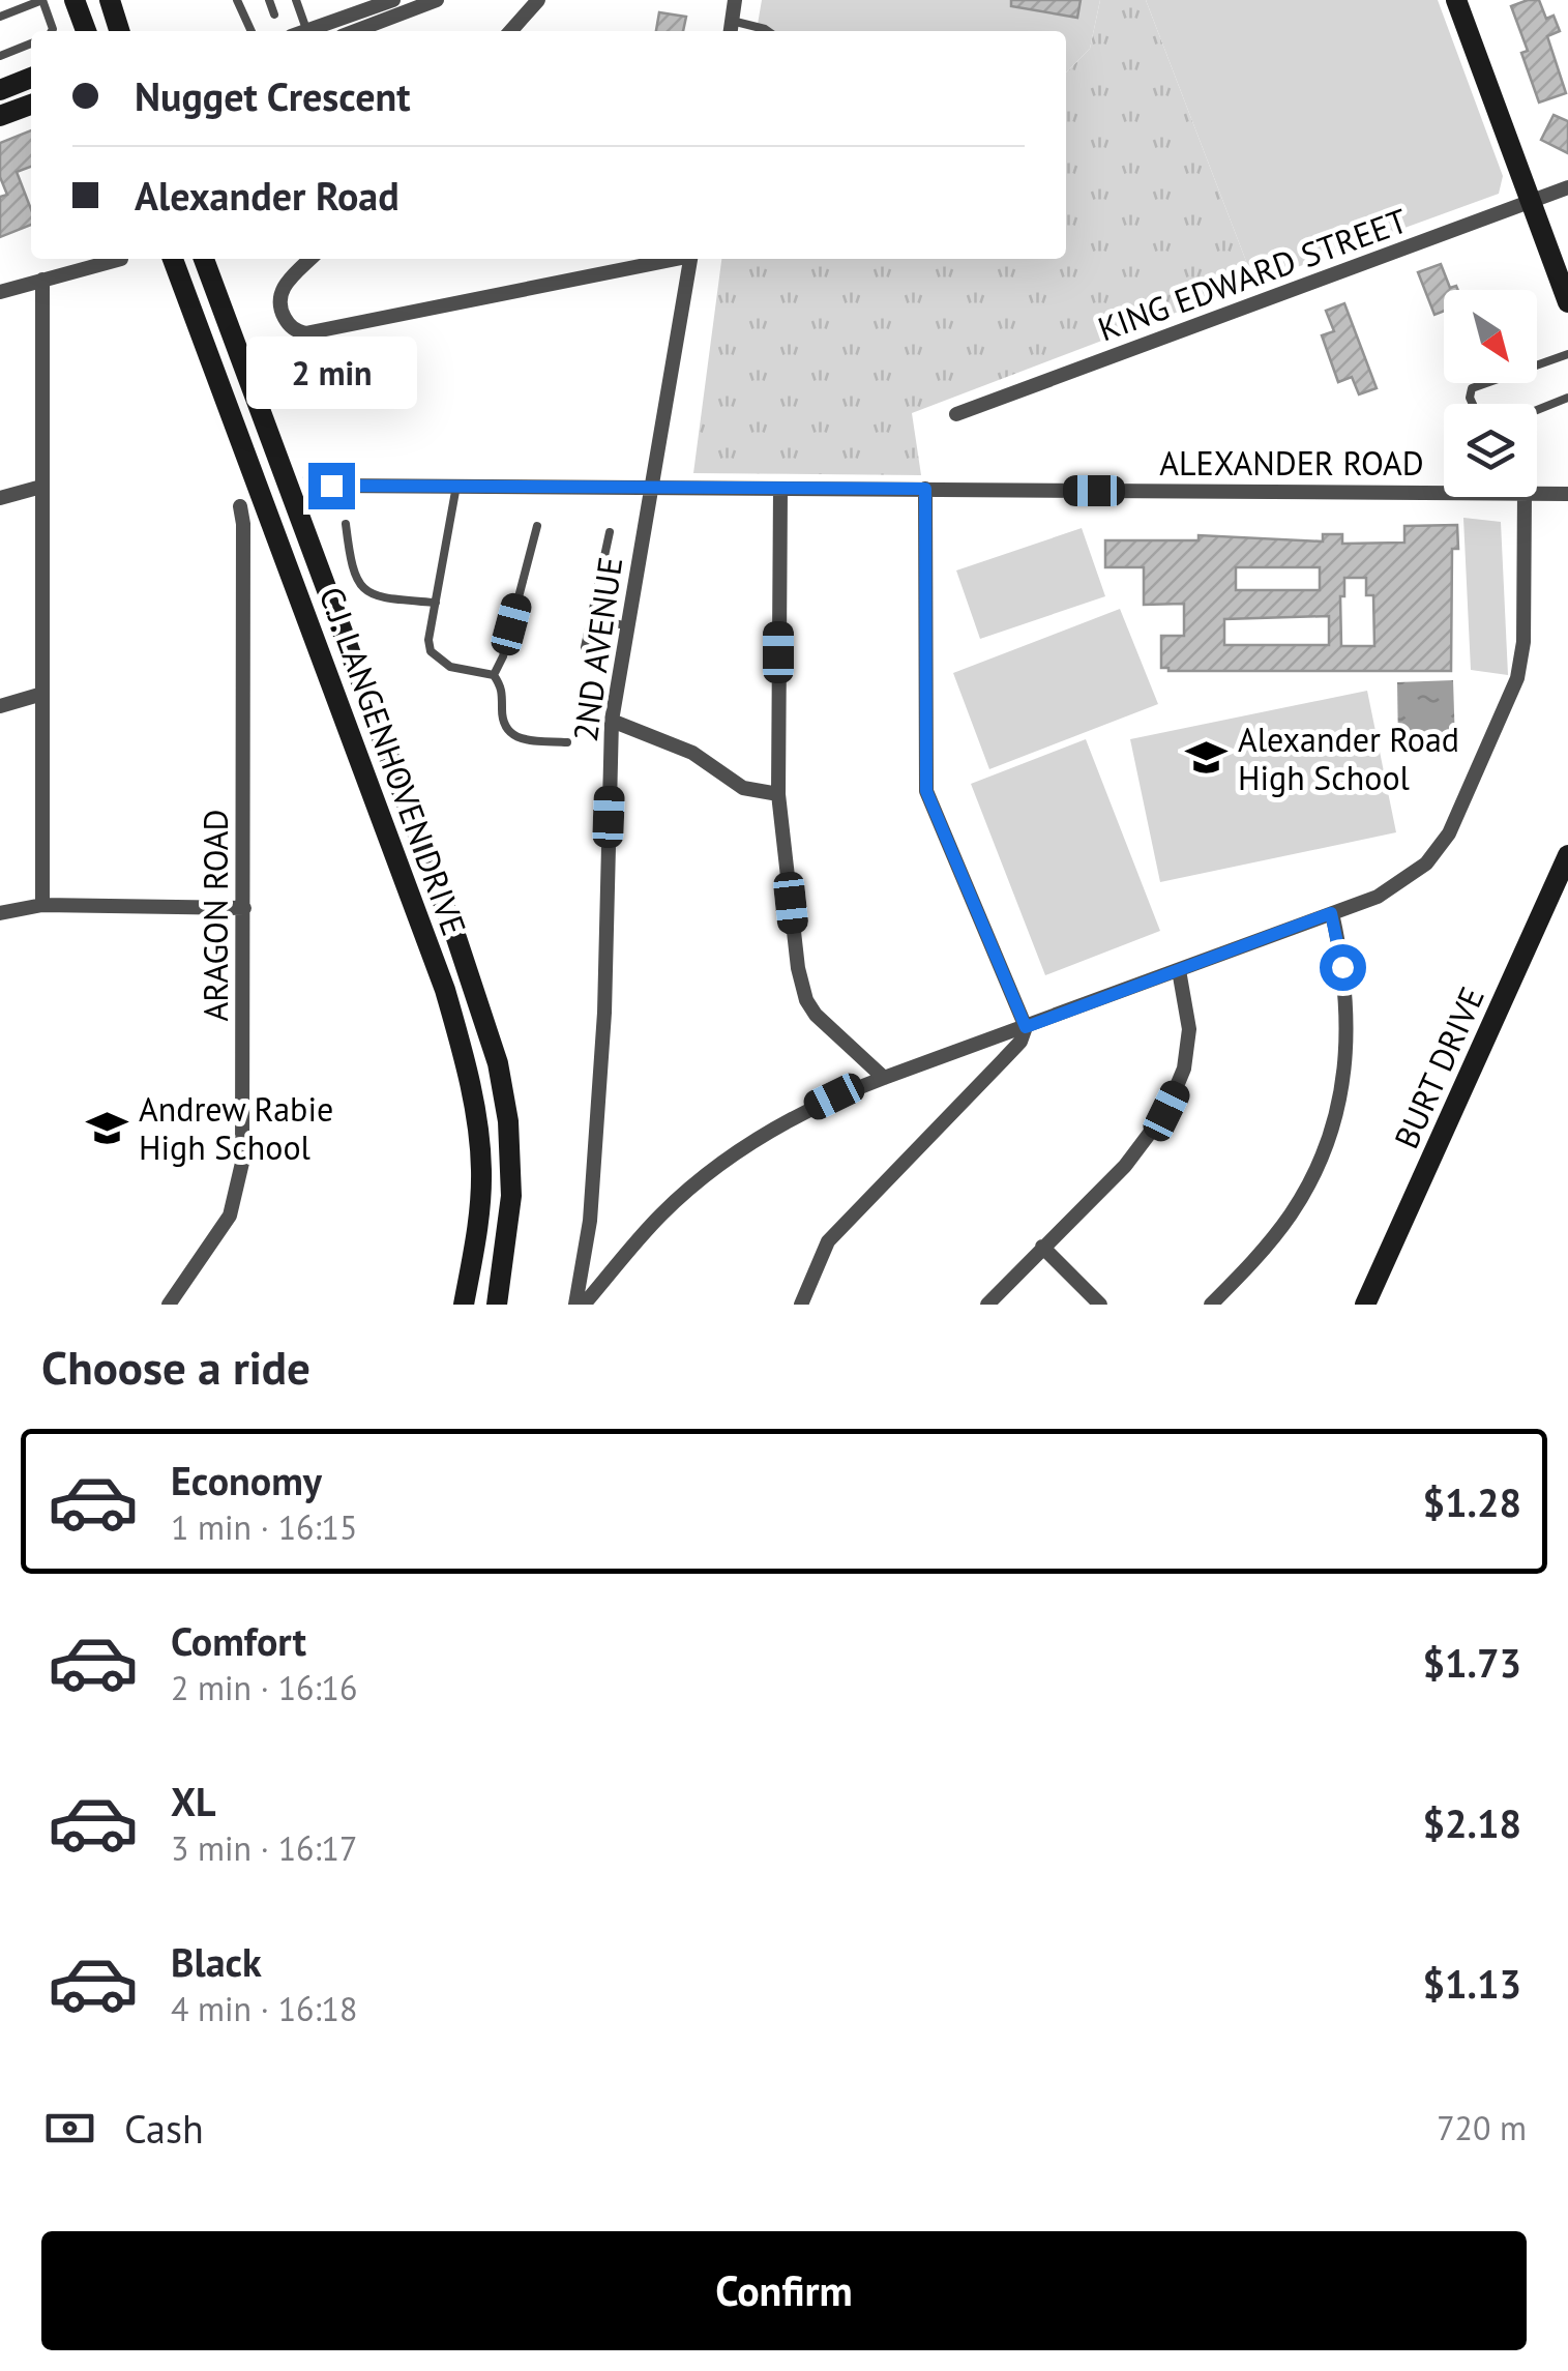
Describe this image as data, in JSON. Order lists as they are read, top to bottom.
{
  "streets": {
    "main road": ["C.J. LANGENHOVEN DRIVE", "BURT DRIVE"],
    "street": [
      "KING EDWARD STREET",
      "ALEXANDER ROAD",
      "2ND AVENUE",
      "ARAGON ROAD"
    ]
  },
  "crossings": [
    ["ALEXANDER ROAD", "2ND AVENUE"]
  ],
  "places": {
    "school or university": ["Alexander Road High School", "Andrew Rabie High School"]
  },
  "north": "bottom right",
  "page": {
    "banner": ["Nugget Crescent", "Alexander Road"],
    "bubble": "2 min",
    "heading": "Choose a ride",
    "list": [
      {
        "name": "Economy",
        "note": "1 min · 16:15",
        "value": "$1.28"
      },
      {
        "name": "Comfort",
        "note": "2 min · 16:16",
        "value": "$1.73"
      },
      {
        "name": "XL",
        "note": "3 min · 16:17",
        "value": "$2.18"
      },
      {
        "name": "Black",
        "note": "4 min · 16:18",
        "value": "$1.13"
      }
    ],
    "pay": ["Cash", "720 m"],
    "buttons": "Confirm"
  }
}
